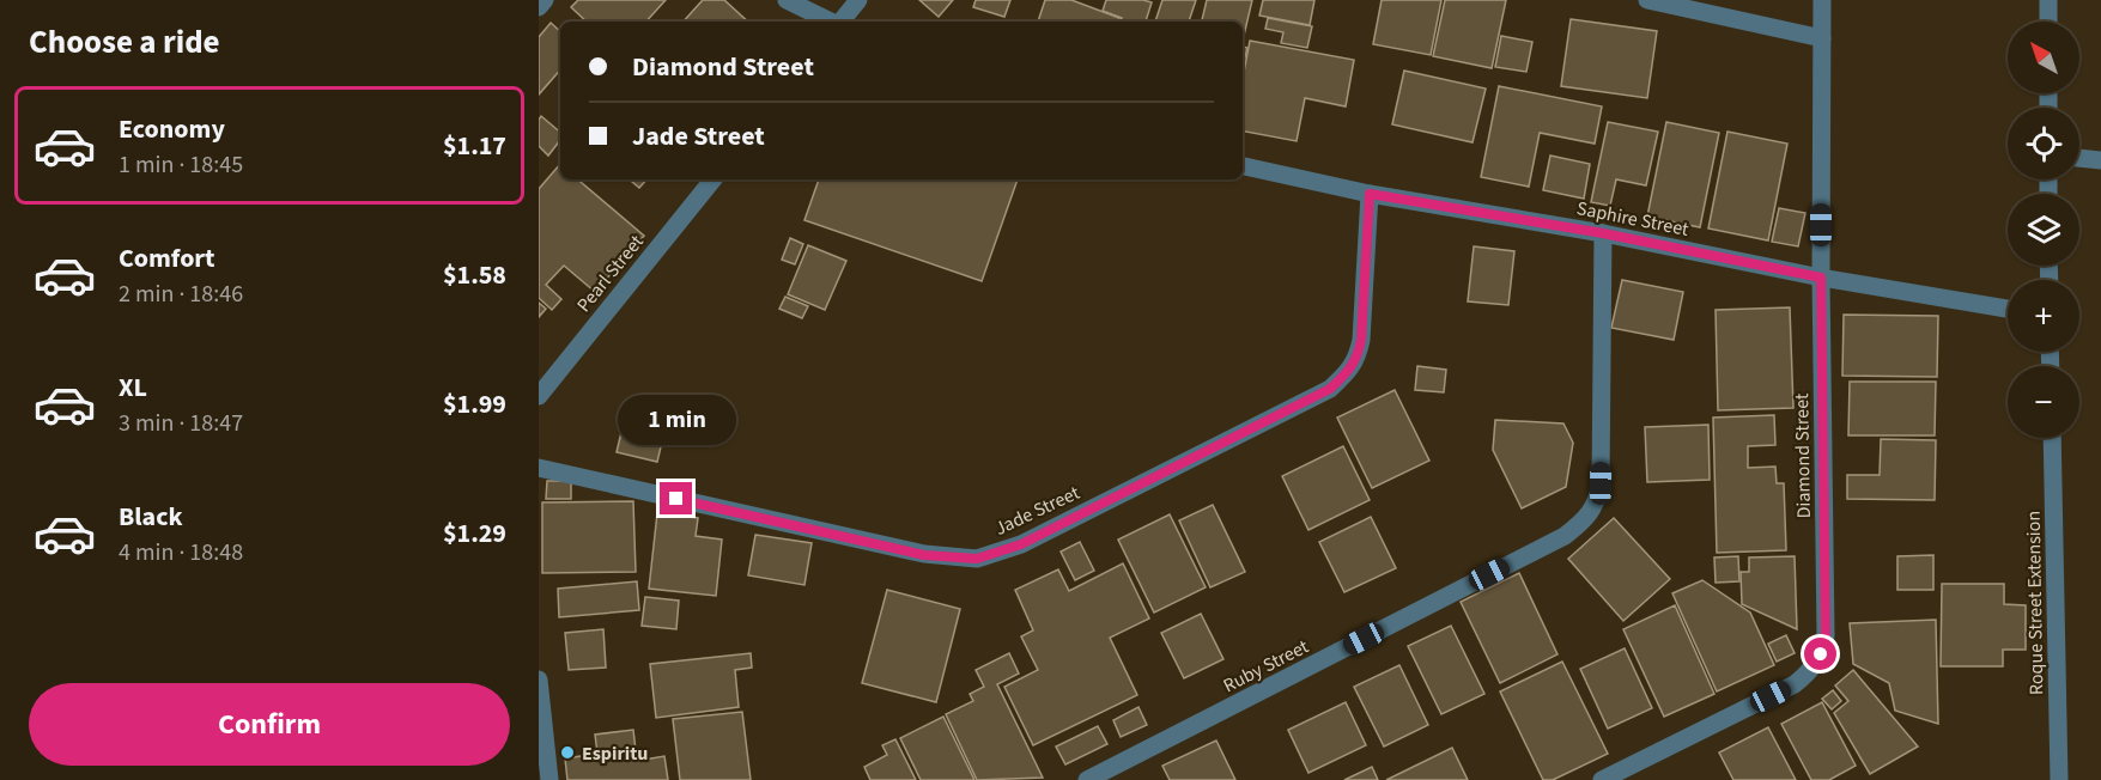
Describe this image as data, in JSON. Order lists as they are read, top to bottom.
{
  "streets": {
    "street": [
      "Saphire Street",
      "Pearl Street",
      "Diamond Street",
      "Jade Street",
      "Roque Street Extension",
      "Ruby Street"
    ]
  },
  "crossings": [
    ["Saphire Street", "Diamond Street"],
    ["Saphire Street", "Jade Street"],
    ["Saphire Street", "Ruby Street"]
  ],
  "places": ["Espiritu"],
  "north": "top left",
  "page": {
    "heading": "Choose a ride",
    "map_buttons": ["+", "−"],
    "banner": ["Diamond Street", "Jade Street"],
    "list": [
      {
        "name": "Economy",
        "note": "1 min · 18:45",
        "value": "$1.17"
      },
      {
        "name": "Comfort",
        "note": "2 min · 18:46",
        "value": "$1.58"
      },
      {
        "name": "XL",
        "note": "3 min · 18:47",
        "value": "$1.99"
      },
      {
        "name": "Black",
        "note": "4 min · 18:48",
        "value": "$1.29"
      }
    ],
    "bubble": "1 min",
    "buttons": "Confirm"
  }
}
